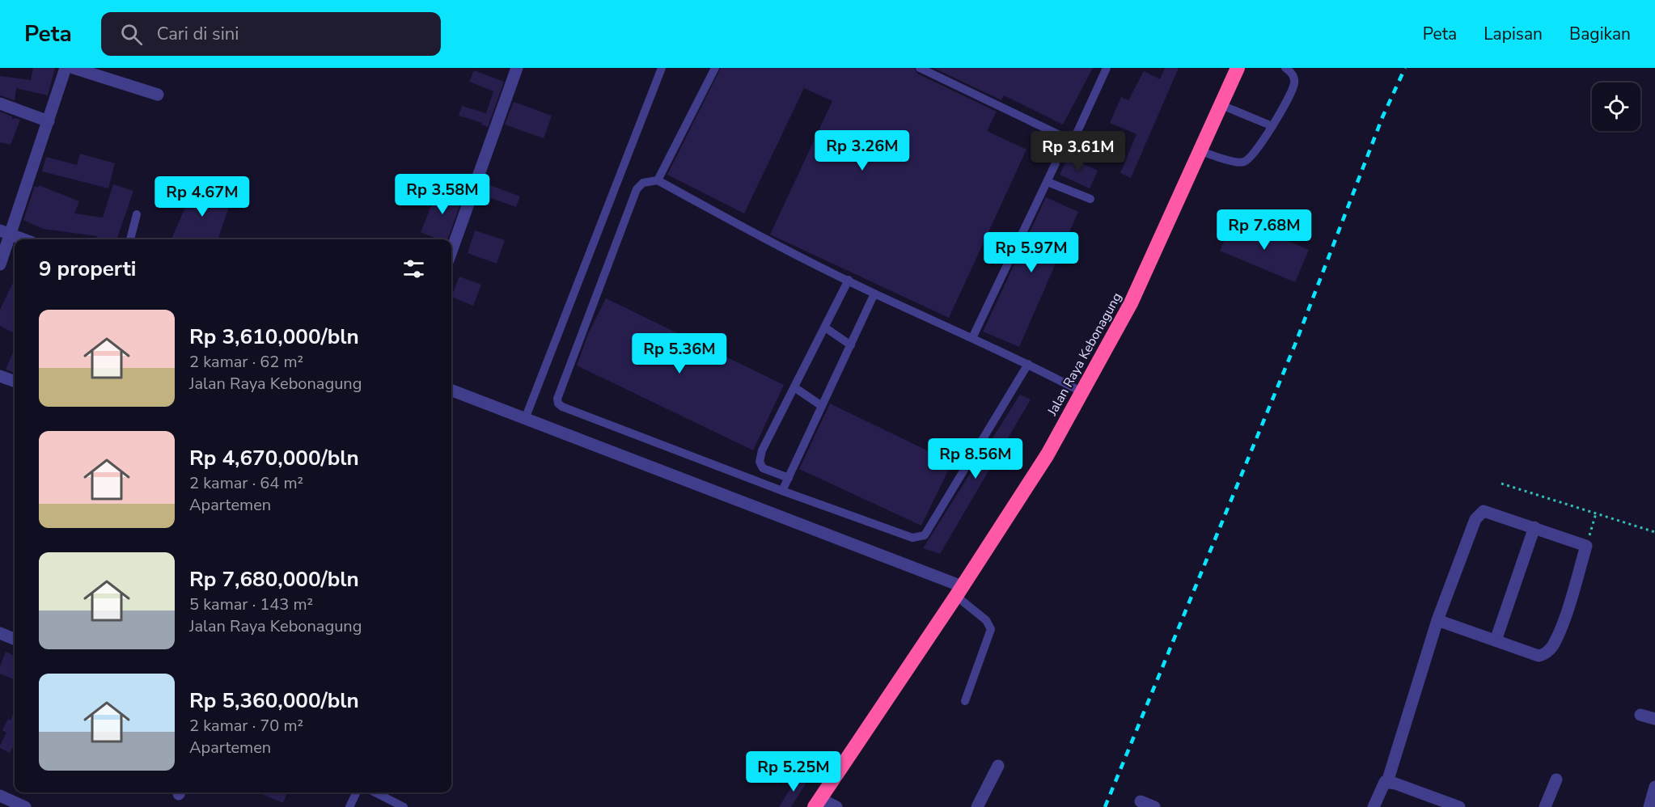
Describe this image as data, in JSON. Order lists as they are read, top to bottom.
{
  "streets": {
    "highway": ["Jalan Raya Kebonagung"]
  },
  "page": {
    "header": "Peta",
    "search": "Cari di sini",
    "nav": ["Peta", "Lapisan", "Bagikan"],
    "price": [
      "Rp 3.26M",
      "Rp 3.61M",
      "Rp 3.58M",
      "Rp 4.67M",
      "Rp 7.68M",
      "Rp 5.97M",
      "Rp 5.36M",
      "Rp 8.56M",
      "Rp 5.25M"
    ],
    "heading": "9 properti",
    "list": [
      {
        "name": "Rp 3,610,000/bln",
        "note": "2 kamar · 62 m² · Jalan Raya Kebonagung"
      },
      {
        "name": "Rp 4,670,000/bln",
        "note": "2 kamar · 64 m² · Apartemen"
      },
      {
        "name": "Rp 7,680,000/bln",
        "note": "5 kamar · 143 m² · Jalan Raya Kebonagung"
      },
      {
        "name": "Rp 5,360,000/bln",
        "note": "2 kamar · 70 m² · Apartemen"
      }
    ]
  }
}
